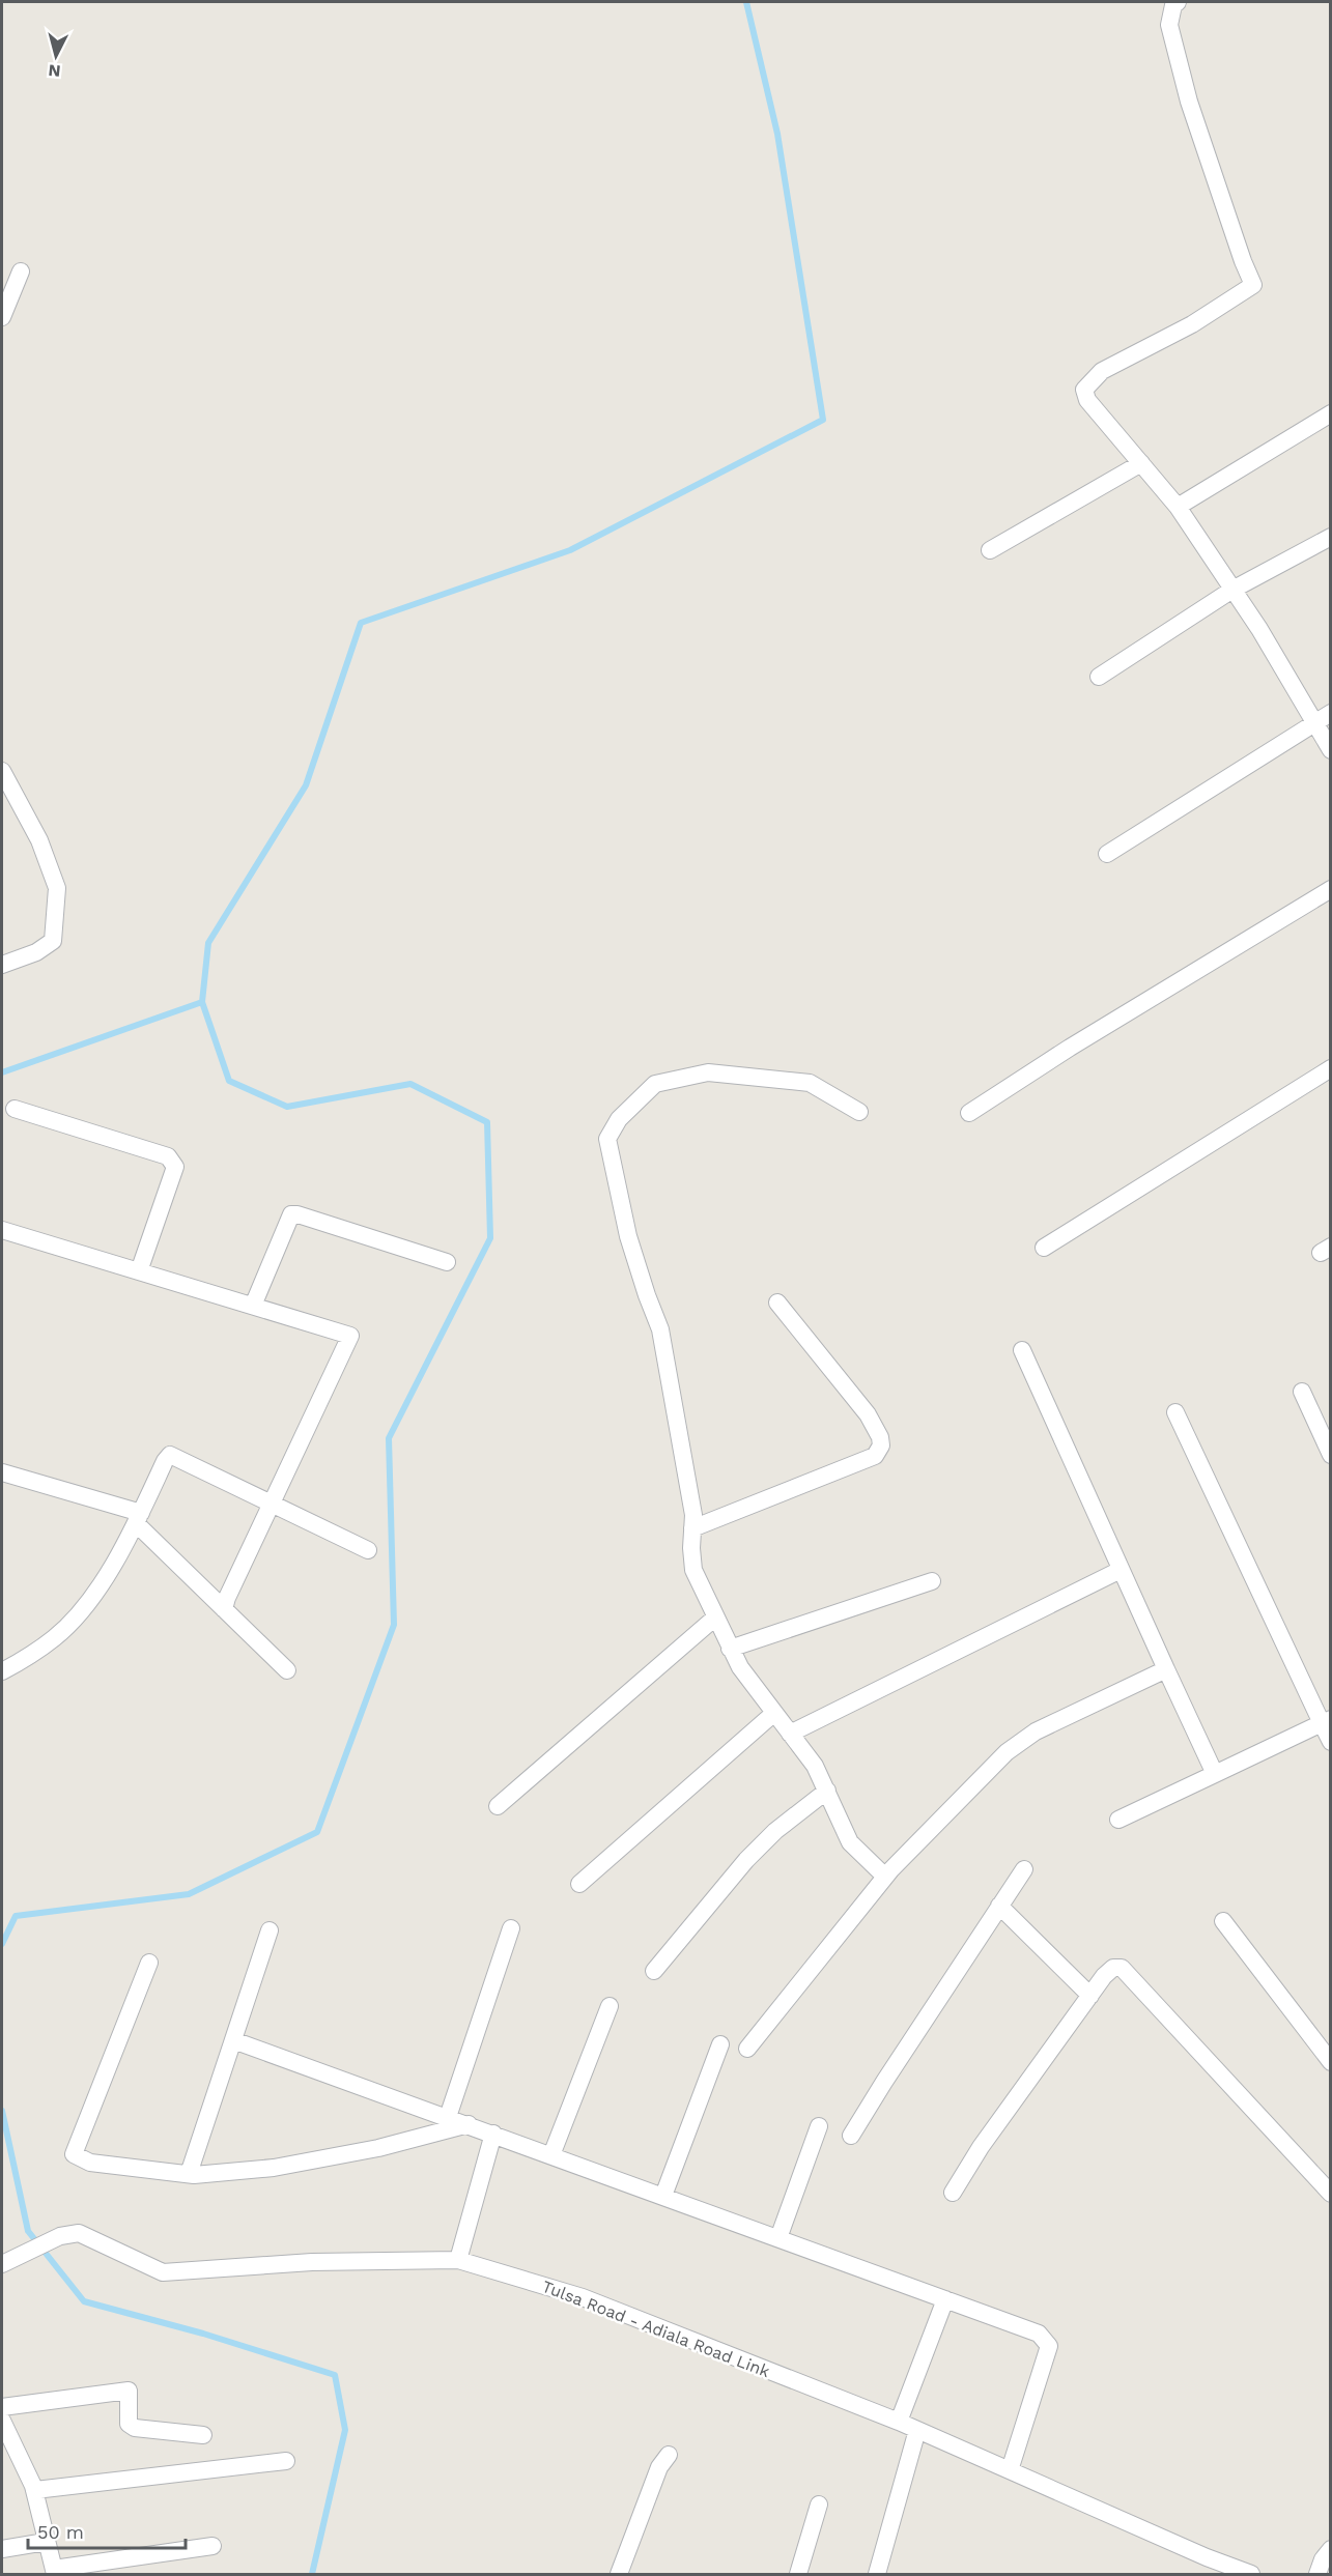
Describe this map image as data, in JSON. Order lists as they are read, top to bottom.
{
  "streets": {
    "street": ["Tulsa Road - Adiala Road Link"]
  },
  "scale_bar": "50 m",
  "north": "bottom"
}
